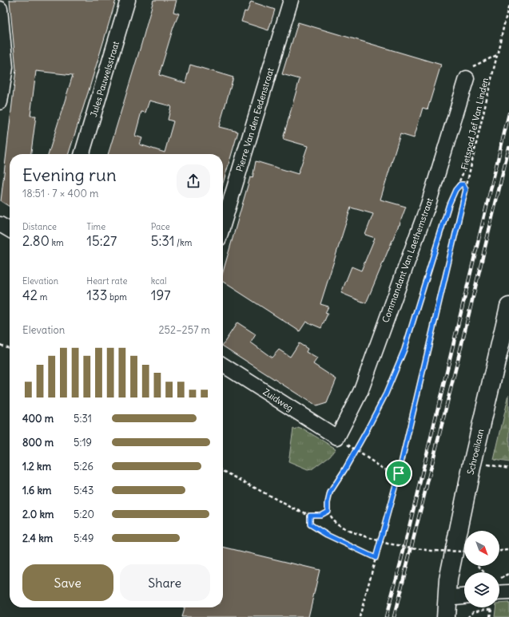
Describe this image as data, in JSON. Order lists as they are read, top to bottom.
{
  "streets": {
    "street": [
      "Jules Pauwelsstraat",
      "Pierre Van den Eedenstraat",
      "Commandant Van Laethemstraat",
      "Zuidweg",
      "Schroeilaan"
    ],
    "path": ["Fietspad Jef Van Linden"]
  },
  "crossings": [
    ["Commandant Van Laethemstraat", "Zuidweg"]
  ],
  "north": "bottom right",
  "page": {
    "heading": ["Evening run", "18:51 · 7 × 400 m"],
    "stats": [
      ["Distance", "2.80 km"],
      ["Time", "15:27"],
      ["Pace", "5:31 /km"],
      ["Elevation", "42 m"],
      ["Heart rate", "133 bpm"],
      ["kcal", "197"]
    ],
    "chart": ["Elevation", "252–257 m"],
    "list": [
      {
        "name": "400 m",
        "note": "5:31"
      },
      {
        "name": "800 m",
        "note": "5:19"
      },
      {
        "name": "1.2 km",
        "note": "5:26"
      },
      {
        "name": "1.6 km",
        "note": "5:43"
      },
      {
        "name": "2.0 km",
        "note": "5:20"
      },
      {
        "name": "2.4 km",
        "note": "5:49"
      }
    ],
    "buttons": ["Save", "Share"]
  }
}
